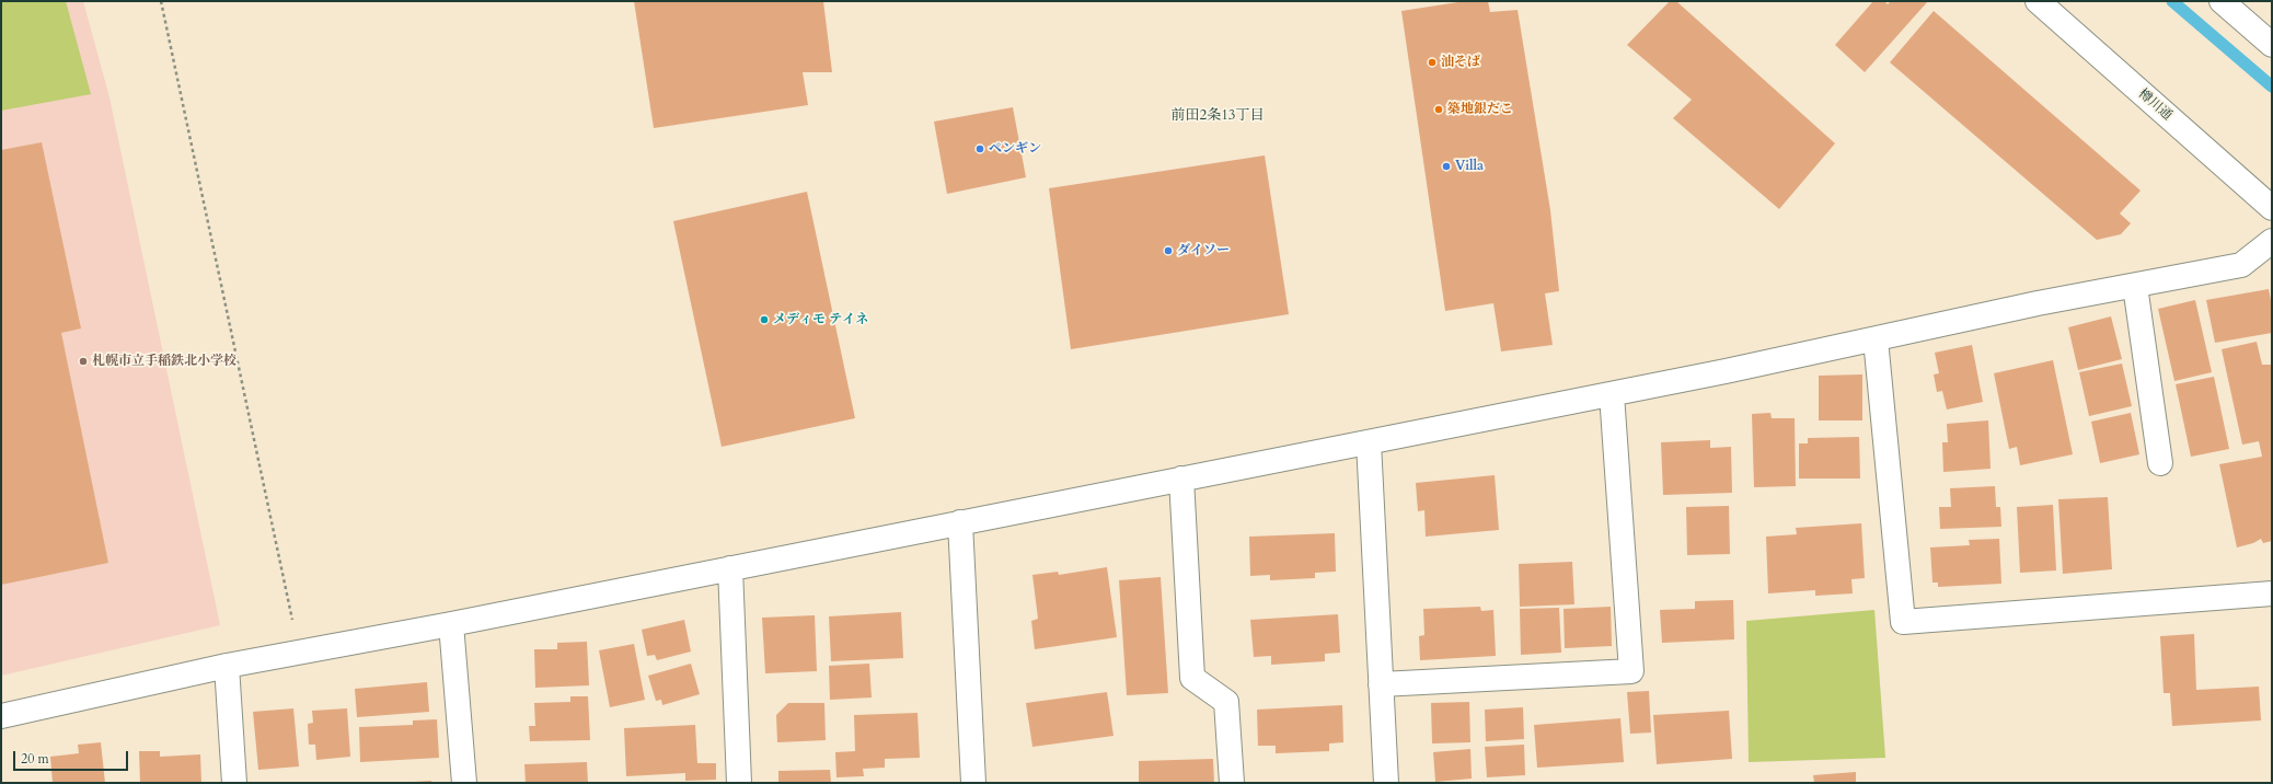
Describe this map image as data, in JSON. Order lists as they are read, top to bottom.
{
  "streets": {
    "street": ["樽川通"]
  },
  "districts": ["前田2条13丁目"],
  "places": [
    "油そば",
    "築地銀だこ",
    "ペンギン",
    "Villa",
    "ダイソー",
    "メディモ テイネ",
    "札幌市立手稲鉄北小学校"
  ],
  "scale_bar": "20 m"
}
